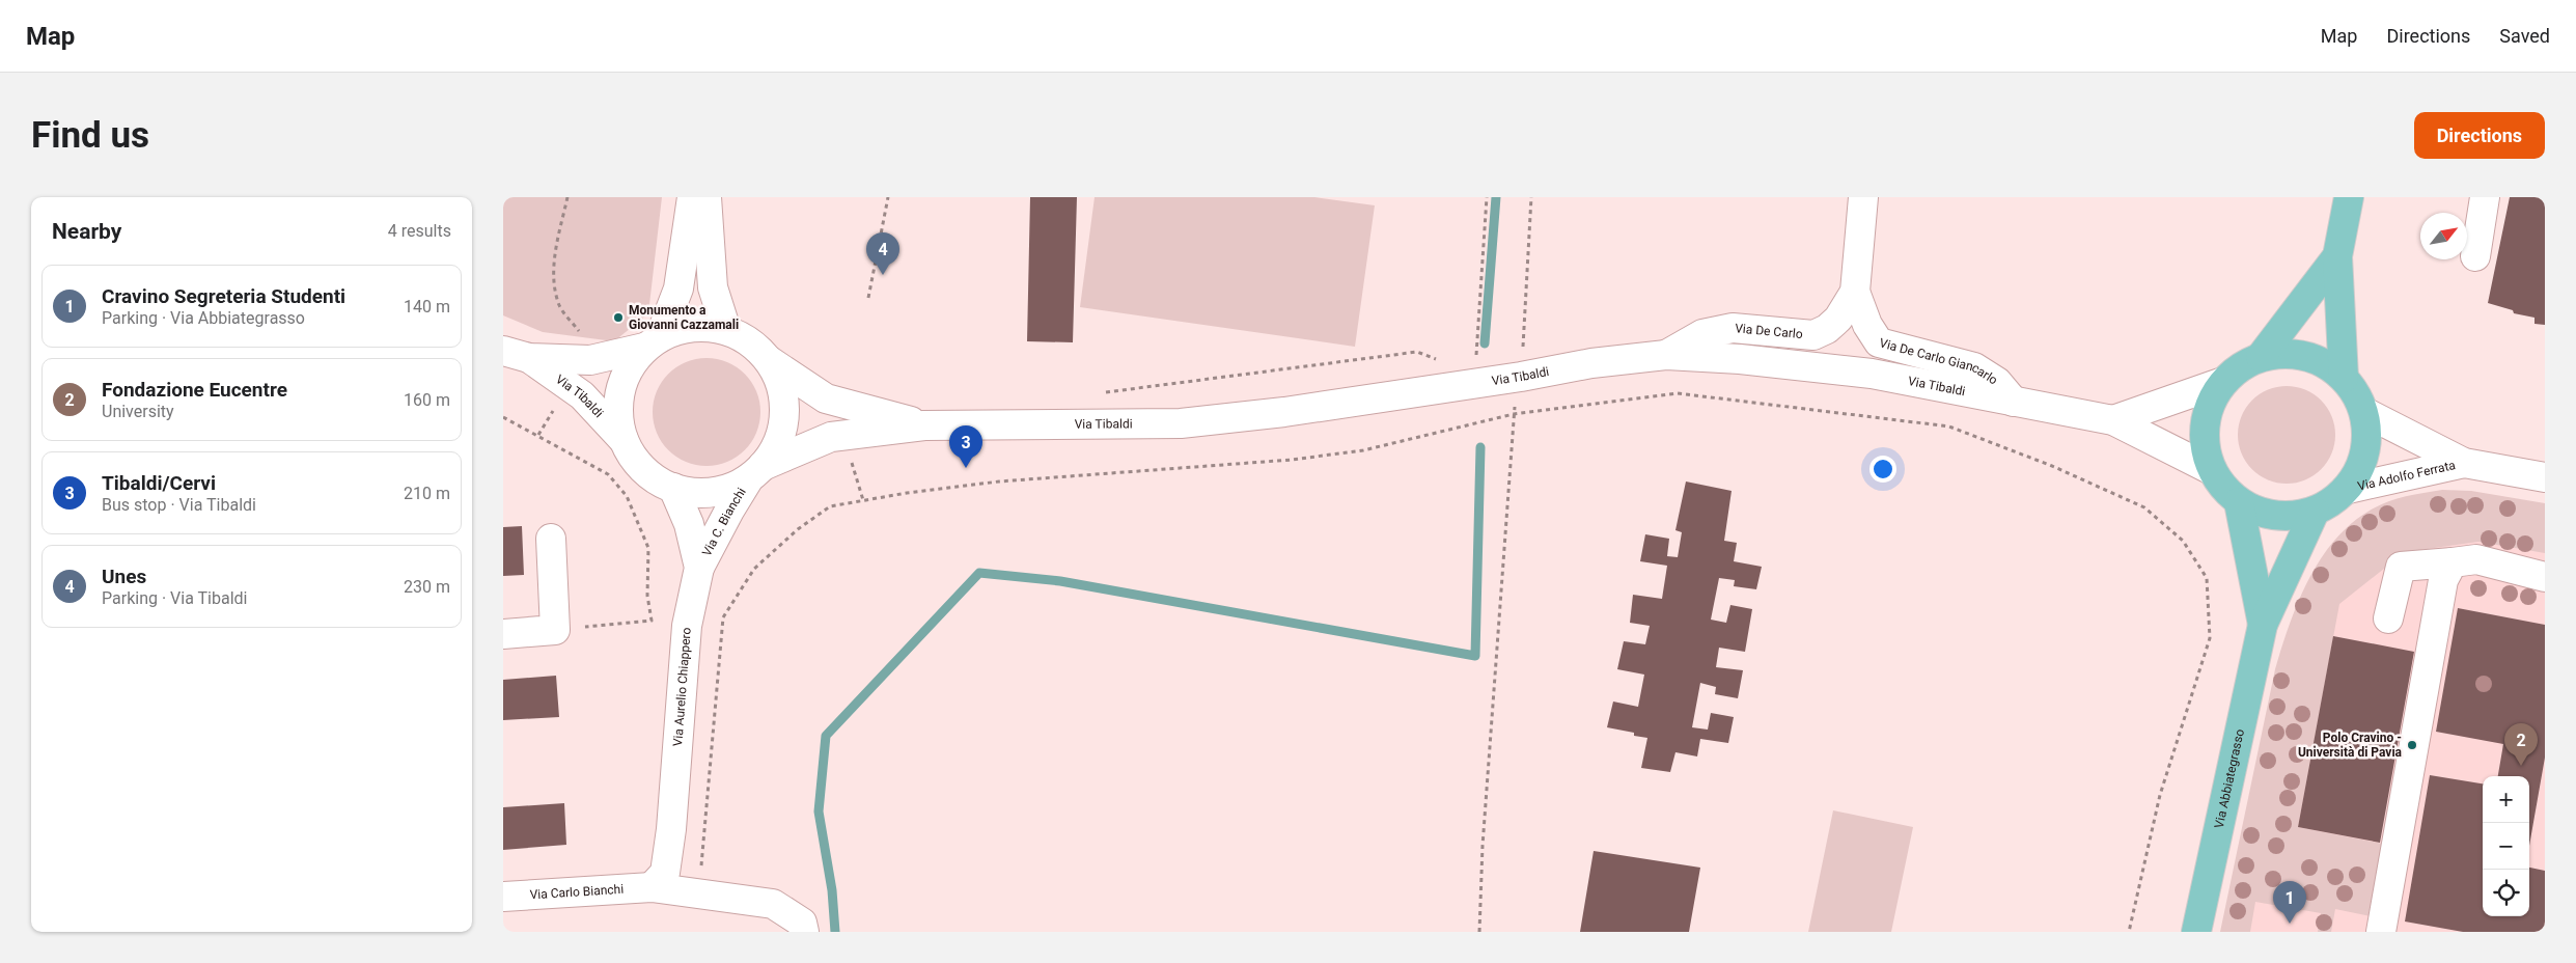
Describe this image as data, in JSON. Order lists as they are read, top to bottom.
{
  "streets": {
    "main road": ["Via Abbiategrasso"],
    "street": [
      "Via De Carlo",
      "Via De Carlo Giancarlo",
      "Via Tibaldi",
      "Via Adolfo Ferrata",
      "Via C. Bianchi",
      "Via Aurelio Chiappero",
      "Via Carlo Bianchi"
    ]
  },
  "crossings": [
    ["Via De Carlo", "Via De Carlo Giancarlo"],
    ["Via De Carlo", "Via Tibaldi"],
    ["Via De Carlo Giancarlo", "Via Tibaldi"],
    ["Via Tibaldi", "Via Adolfo Ferrata"],
    ["Via Tibaldi", "Via C. Bianchi"],
    ["Via Tibaldi", "Via Aurelio Chiappero"],
    ["Via Tibaldi", "Via Abbiategrasso"],
    ["Via Adolfo Ferrata", "Via Abbiategrasso"],
    ["Via C. Bianchi", "Via Aurelio Chiappero"],
    ["Via Aurelio Chiappero", "Via Carlo Bianchi"]
  ],
  "places": ["Monumento a Giovanni Cazzamali", "Polo Cravino - Università di Pavia"],
  "north": "top right",
  "page": {
    "header": "Map",
    "nav": ["Map", "Directions", "Saved"],
    "buttons": "Directions",
    "title": "Find us",
    "heading": ["Nearby", "4 results"],
    "pins": [
      "4",
      "3",
      "2",
      "1"
    ],
    "list": [
      {
        "mark": "1",
        "name": "Cravino Segreteria Studenti",
        "note": "Parking · Via Abbiategrasso",
        "value": "140 m"
      },
      {
        "mark": "2",
        "name": "Fondazione Eucentre",
        "note": "University",
        "value": "160 m"
      },
      {
        "mark": "3",
        "name": "Tibaldi/Cervi",
        "note": "Bus stop · Via Tibaldi",
        "value": "210 m"
      },
      {
        "mark": "4",
        "name": "Unes",
        "note": "Parking · Via Tibaldi",
        "value": "230 m"
      }
    ],
    "map_buttons": ["+", "−"]
  }
}
